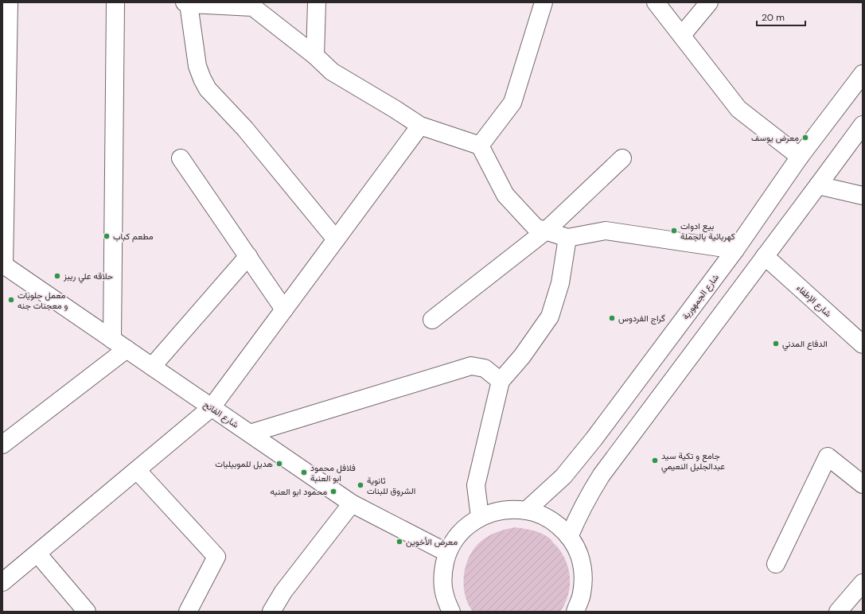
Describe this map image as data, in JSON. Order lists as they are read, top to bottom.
{
  "streets": {
    "street": ["شارع الجمهورية", "شارع الإطفاء", "شارع الفاتح"]
  },
  "places": [
    "معرض يوسف",
    "بيع ادوات كهربائية بالجملة",
    "مطعم كباب",
    "حلاقه علي ريبز",
    "معمل حلويات و معجنات جنه",
    "گراج الفردوس",
    "الدفاع المدني",
    "جامع و تكية سيد عبدالجليل النعيمي",
    "هديل للموبيليات",
    "فلافل محمود ابو العنبة",
    "ثانوية الشروق للبنات",
    "محمود ابو العنبه",
    "معرض الأخوين"
  ],
  "scale_bar": "20 m"
}
